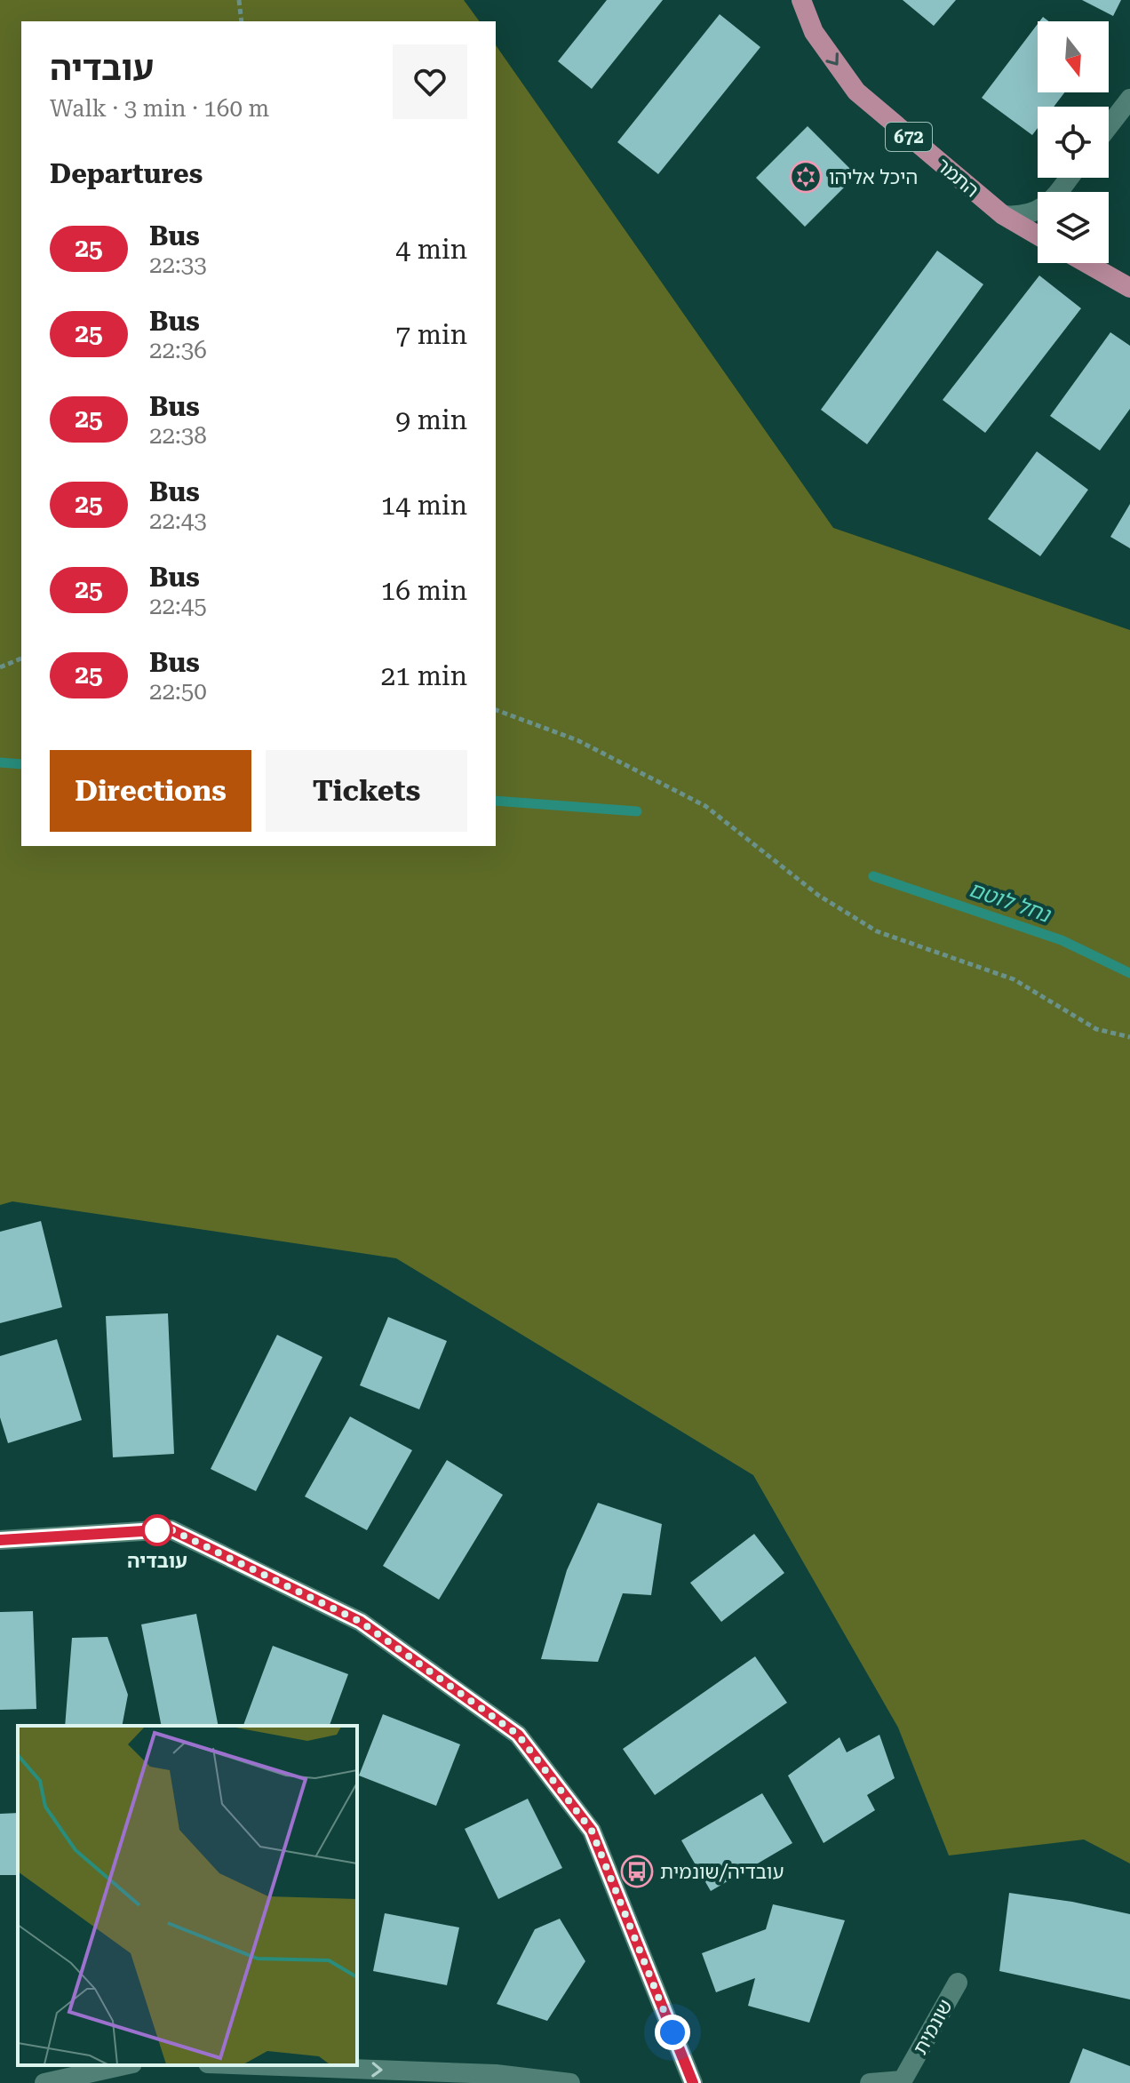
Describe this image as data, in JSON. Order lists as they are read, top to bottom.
{
  "streets": {
    "main road": ["672", "התמר"],
    "street": ["שונמית"]
  },
  "one_way": ["התמר"],
  "water": ["נחל לוטם"],
  "places": {
    "synagogue": ["היכל אליהו"],
    "other": ["עובדיה"],
    "bus stop": ["עובדיה/שונמית"]
  },
  "lines": ["bus line 25"],
  "north": "bottom",
  "page": {
    "heading": [
      ["עובדיה", "Walk · 3 min · 160 m"],
      "Departures"
    ],
    "list": [
      {
        "mark": "25",
        "name": "Bus",
        "note": "22:33",
        "value": "4 min"
      },
      {
        "mark": "25",
        "name": "Bus",
        "note": "22:36",
        "value": "7 min"
      },
      {
        "mark": "25",
        "name": "Bus",
        "note": "22:38",
        "value": "9 min"
      },
      {
        "mark": "25",
        "name": "Bus",
        "note": "22:43",
        "value": "14 min"
      },
      {
        "mark": "25",
        "name": "Bus",
        "note": "22:45",
        "value": "16 min"
      },
      {
        "mark": "25",
        "name": "Bus",
        "note": "22:50",
        "value": "21 min"
      }
    ],
    "buttons": ["Directions", "Tickets"]
  }
}
